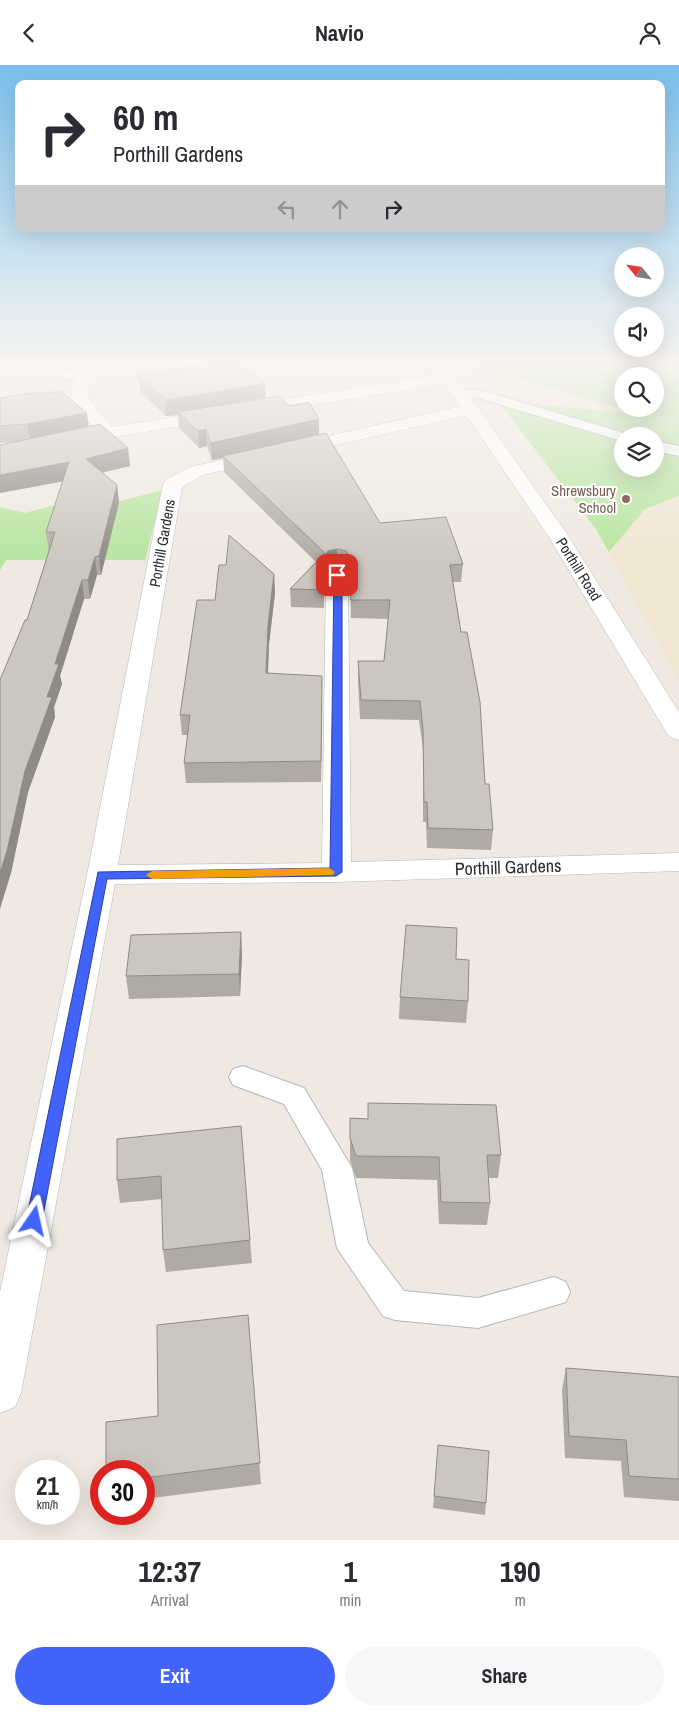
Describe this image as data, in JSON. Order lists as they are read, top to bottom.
{
  "streets": {
    "street": ["Porthill Gardens", "Porthill Road"]
  },
  "places": ["Shrewsbury School"],
  "north": "top left",
  "page": {
    "header": "Navio",
    "turn": ["60 m", "Porthill Gardens"],
    "speed": "21 km/h",
    "limit": "30",
    "eta": [
      "12:37",
      "Arrival",
      "1",
      "min",
      "190",
      "m"
    ],
    "buttons": ["Exit", "Share"]
  }
}
